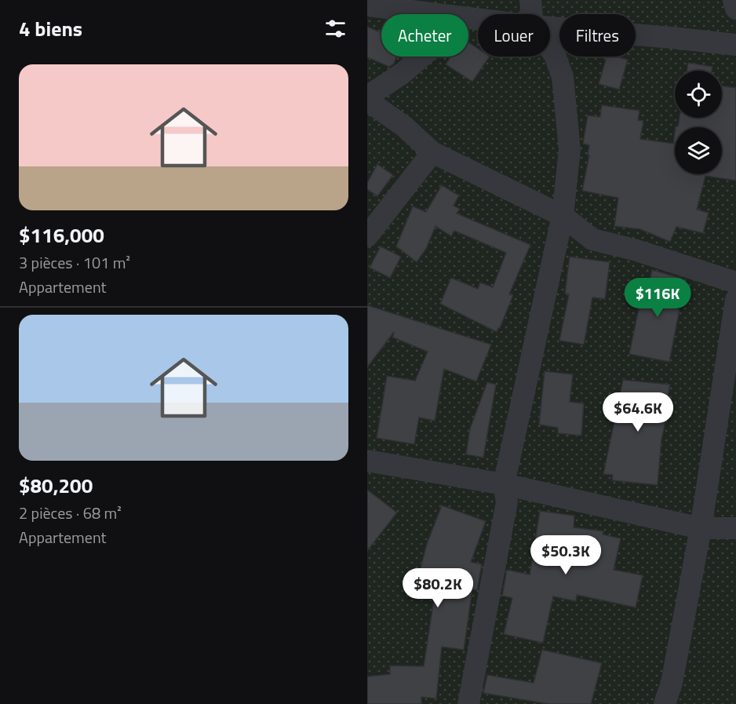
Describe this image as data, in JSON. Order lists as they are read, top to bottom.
{
  "page": {
    "heading": "4 biens",
    "chip": ["Acheter", "Louer", "Filtres"],
    "list": [
      {
        "name": "$116,000",
        "note": "3 pièces · 101 m² · Appartement"
      },
      {
        "name": "$80,200",
        "note": "2 pièces · 68 m² · Appartement"
      }
    ],
    "price": [
      "$116K",
      "$64.6K",
      "$50.3K",
      "$80.2K"
    ]
  }
}
